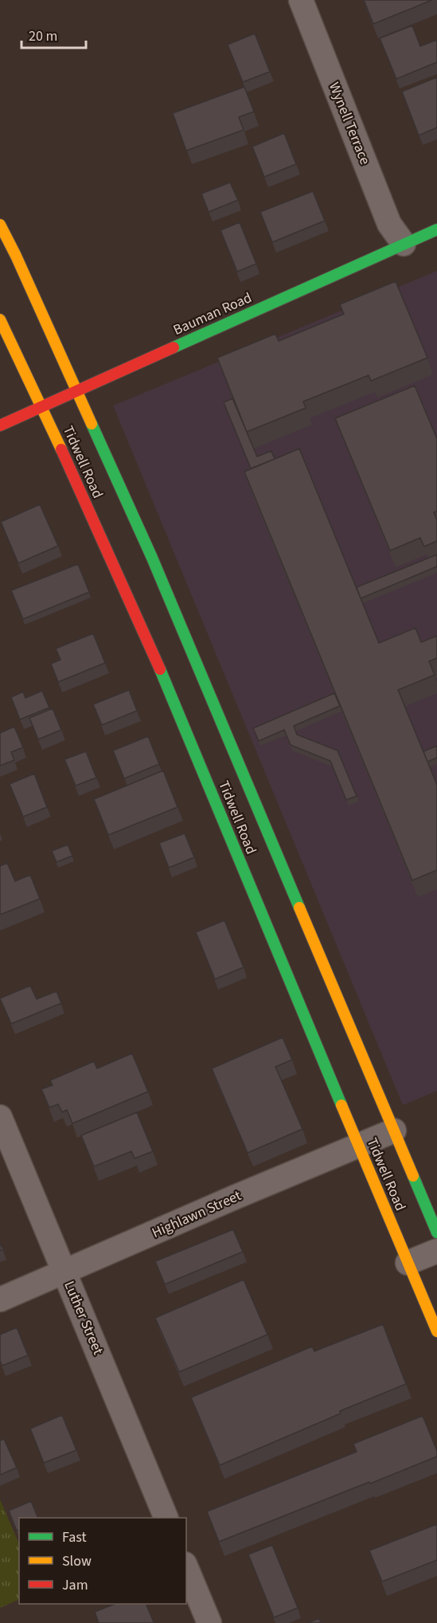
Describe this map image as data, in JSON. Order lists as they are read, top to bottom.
{
  "streets": {
    "main road": ["Bauman Road", "Tidwell Road"],
    "street": ["Wynell Terrace", "Highlawn Street", "Luther Street"]
  },
  "crossings": [
    ["Wynell Terrace", "Bauman Road"],
    ["Bauman Road", "Tidwell Road"],
    ["Tidwell Road", "Highlawn Street"],
    ["Highlawn Street", "Luther Street"]
  ],
  "legend": ["Fast", "Slow", "Jam"],
  "scale_bar": "20 m"
}
